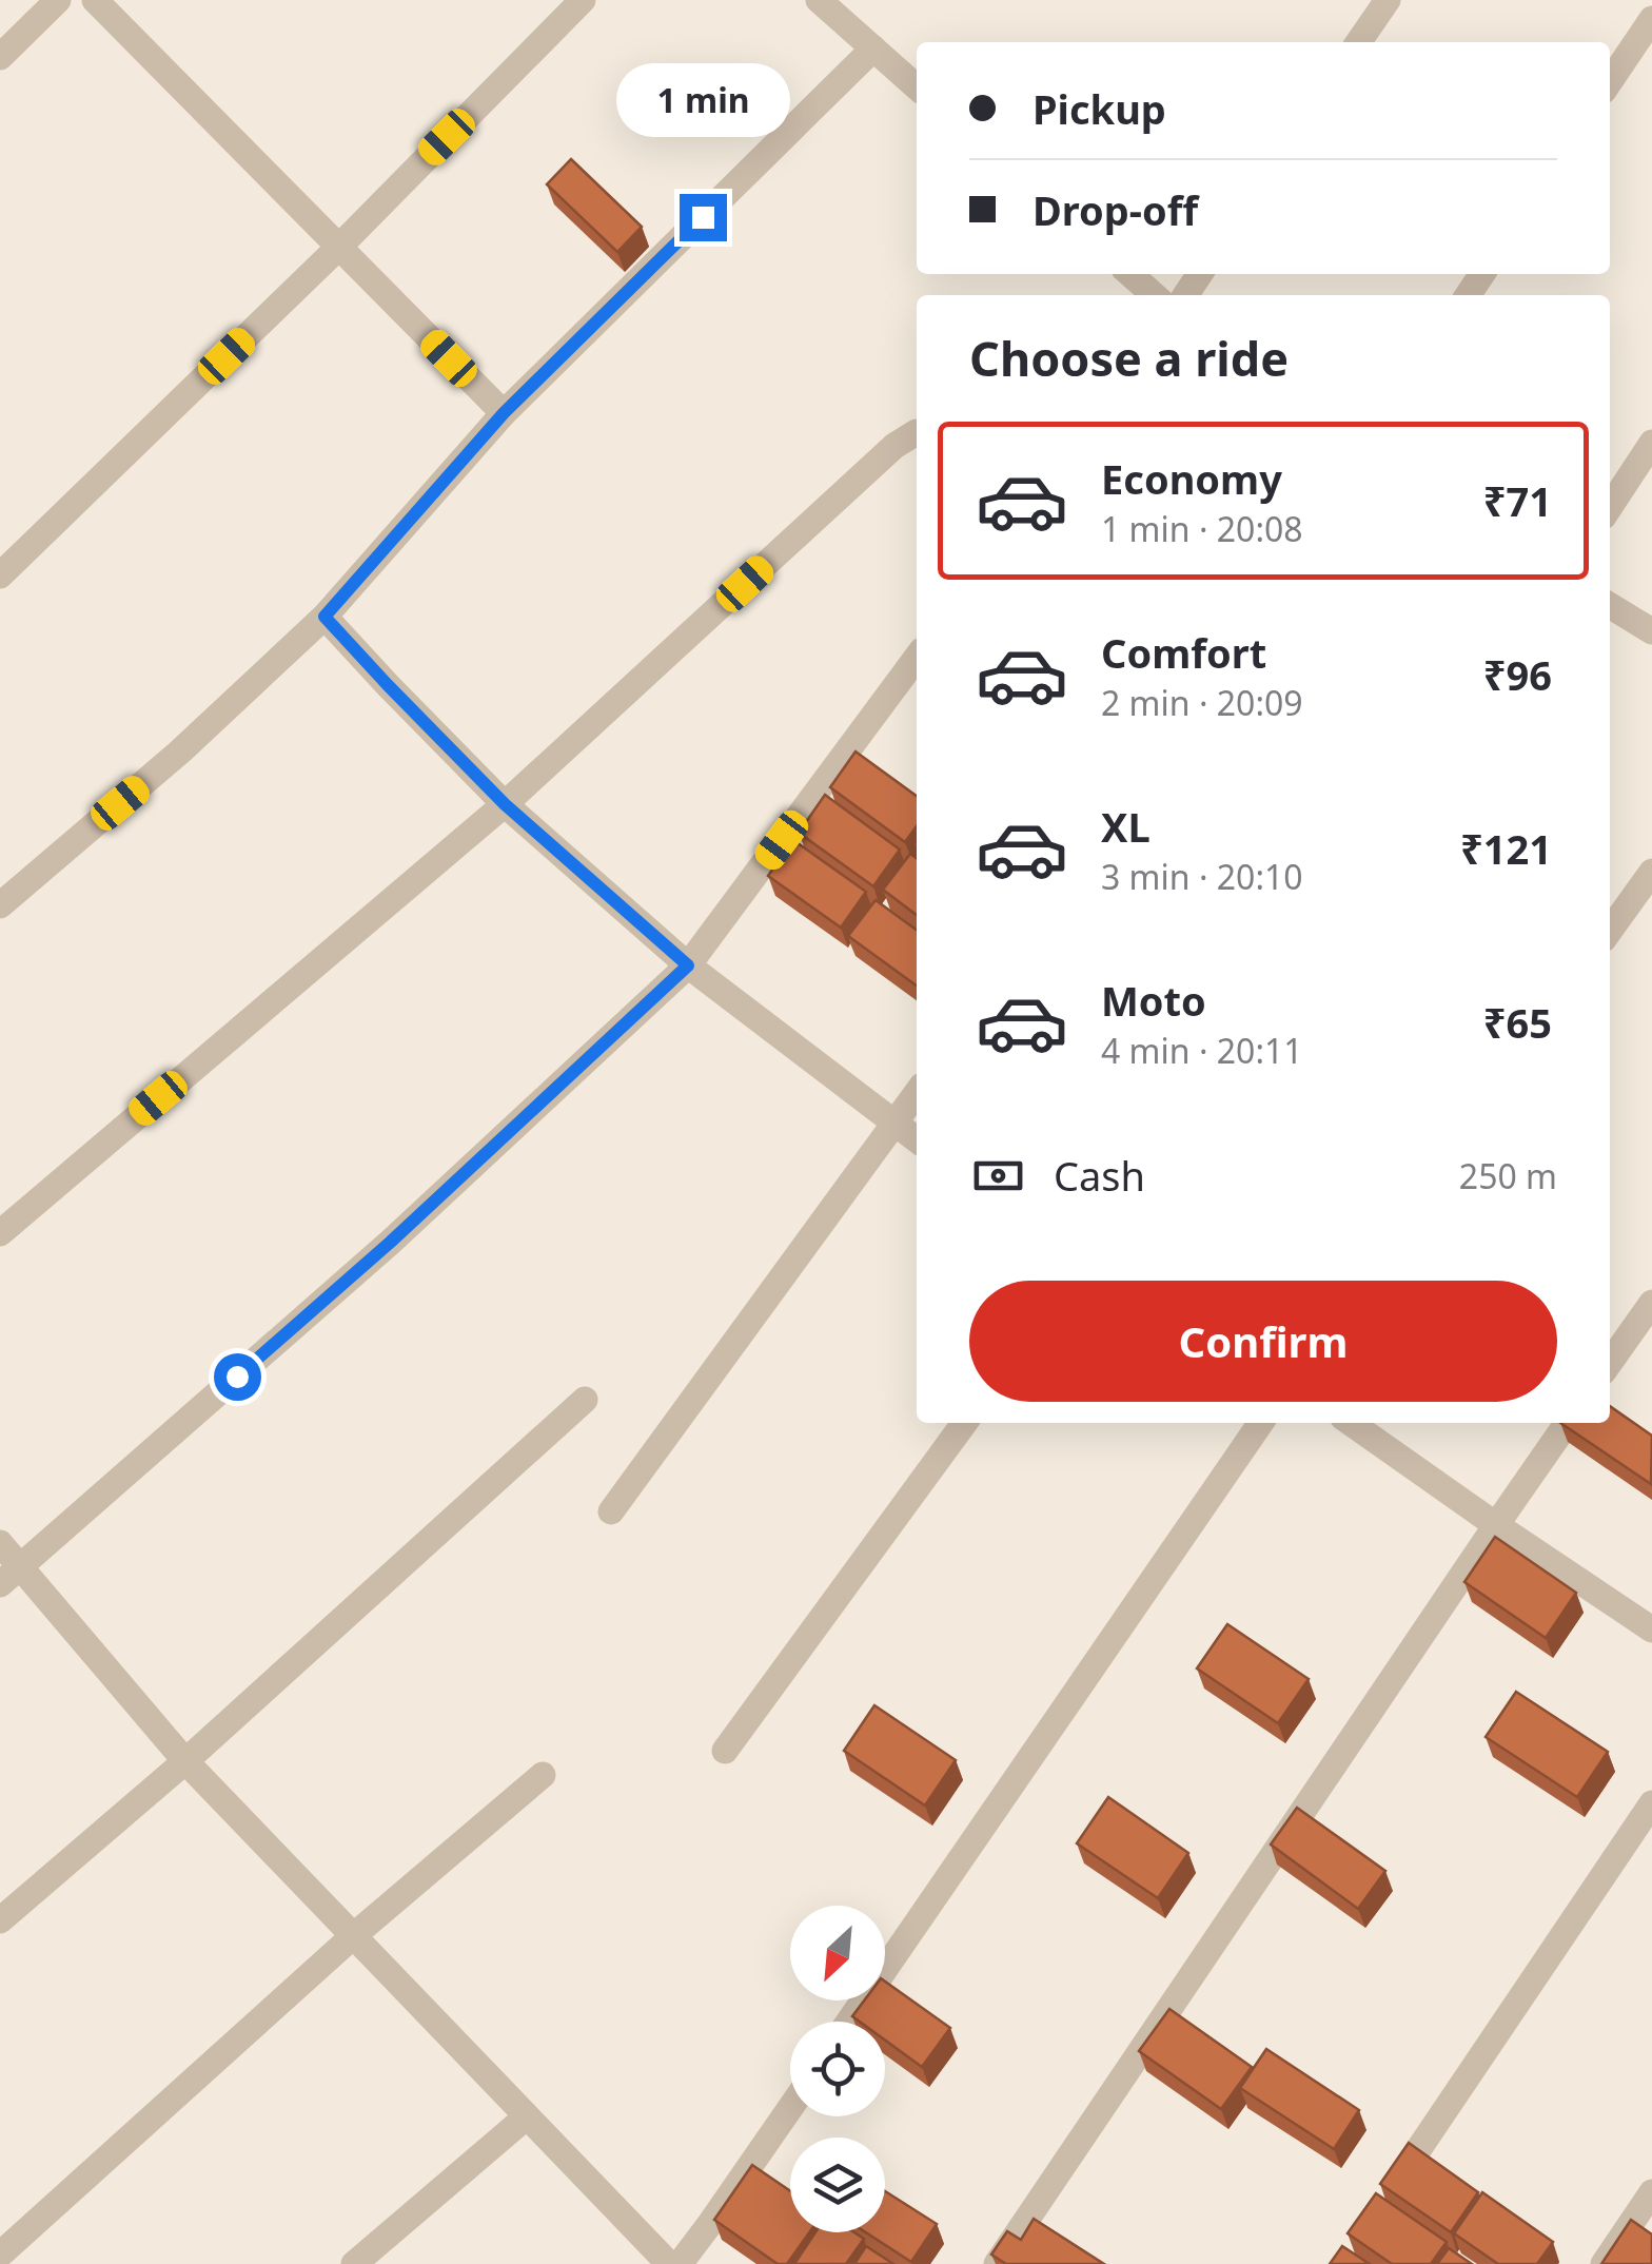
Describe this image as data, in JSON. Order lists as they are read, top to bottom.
{
  "north": "bottom left",
  "page": {
    "banner": ["Pickup", "Drop-off"],
    "bubble": "1 min",
    "heading": "Choose a ride",
    "list": [
      {
        "name": "Economy",
        "note": "1 min · 20:08",
        "value": "₹71"
      },
      {
        "name": "Comfort",
        "note": "2 min · 20:09",
        "value": "₹96"
      },
      {
        "name": "XL",
        "note": "3 min · 20:10",
        "value": "₹121"
      },
      {
        "name": "Moto",
        "note": "4 min · 20:11",
        "value": "₹65"
      }
    ],
    "pay": ["Cash", "250 m"],
    "buttons": "Confirm"
  }
}
